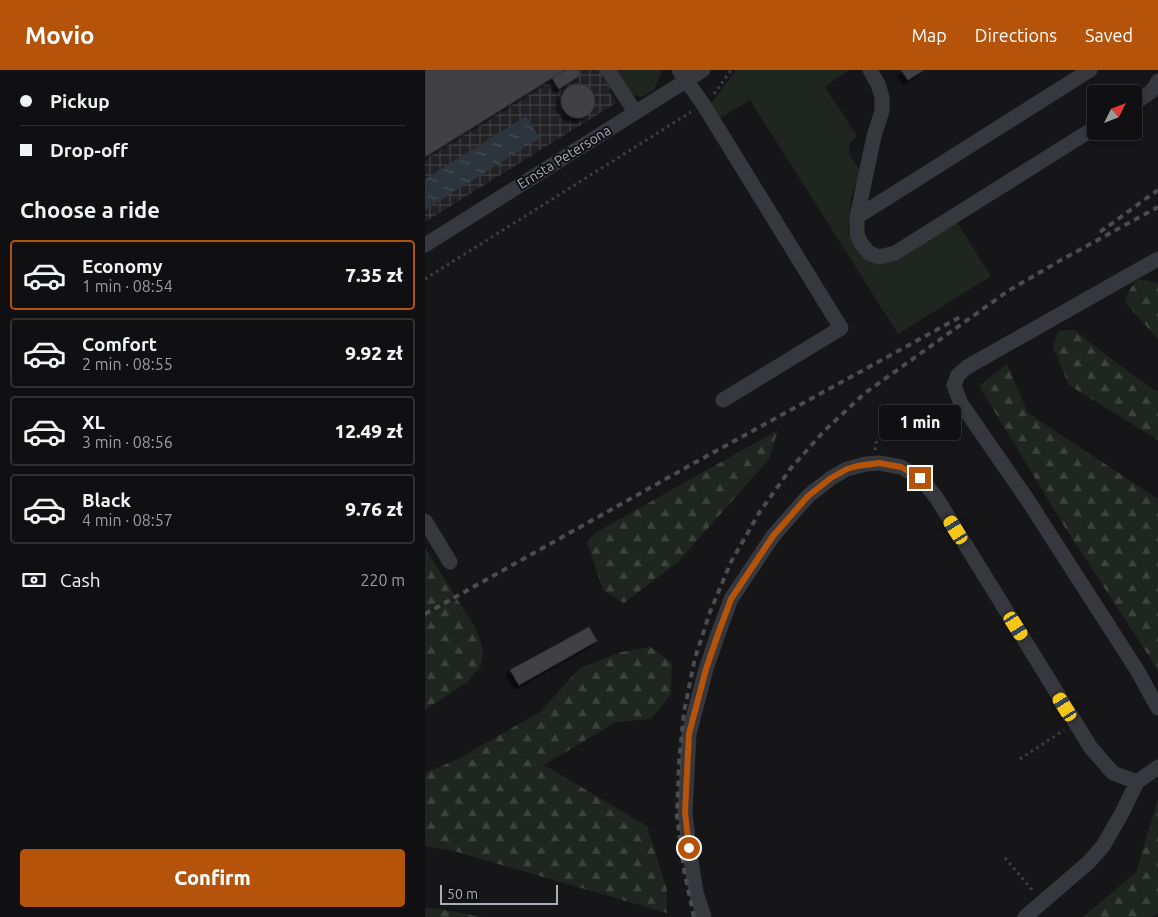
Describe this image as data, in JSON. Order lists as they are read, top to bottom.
{
  "streets": {
    "street": ["Ernsta Petersona"]
  },
  "scale_bar": "50 m",
  "north": "top right",
  "page": {
    "header": "Movio",
    "nav": ["Map", "Directions", "Saved"],
    "banner": ["Pickup", "Drop-off"],
    "heading": "Choose a ride",
    "list": [
      {
        "name": "Economy",
        "note": "1 min · 08:54",
        "value": "7.35 zł"
      },
      {
        "name": "Comfort",
        "note": "2 min · 08:55",
        "value": "9.92 zł"
      },
      {
        "name": "XL",
        "note": "3 min · 08:56",
        "value": "12.49 zł"
      },
      {
        "name": "Black",
        "note": "4 min · 08:57",
        "value": "9.76 zł"
      }
    ],
    "bubble": "1 min",
    "pay": ["Cash", "220 m"],
    "buttons": "Confirm",
    "scale": "50 m"
  }
}
